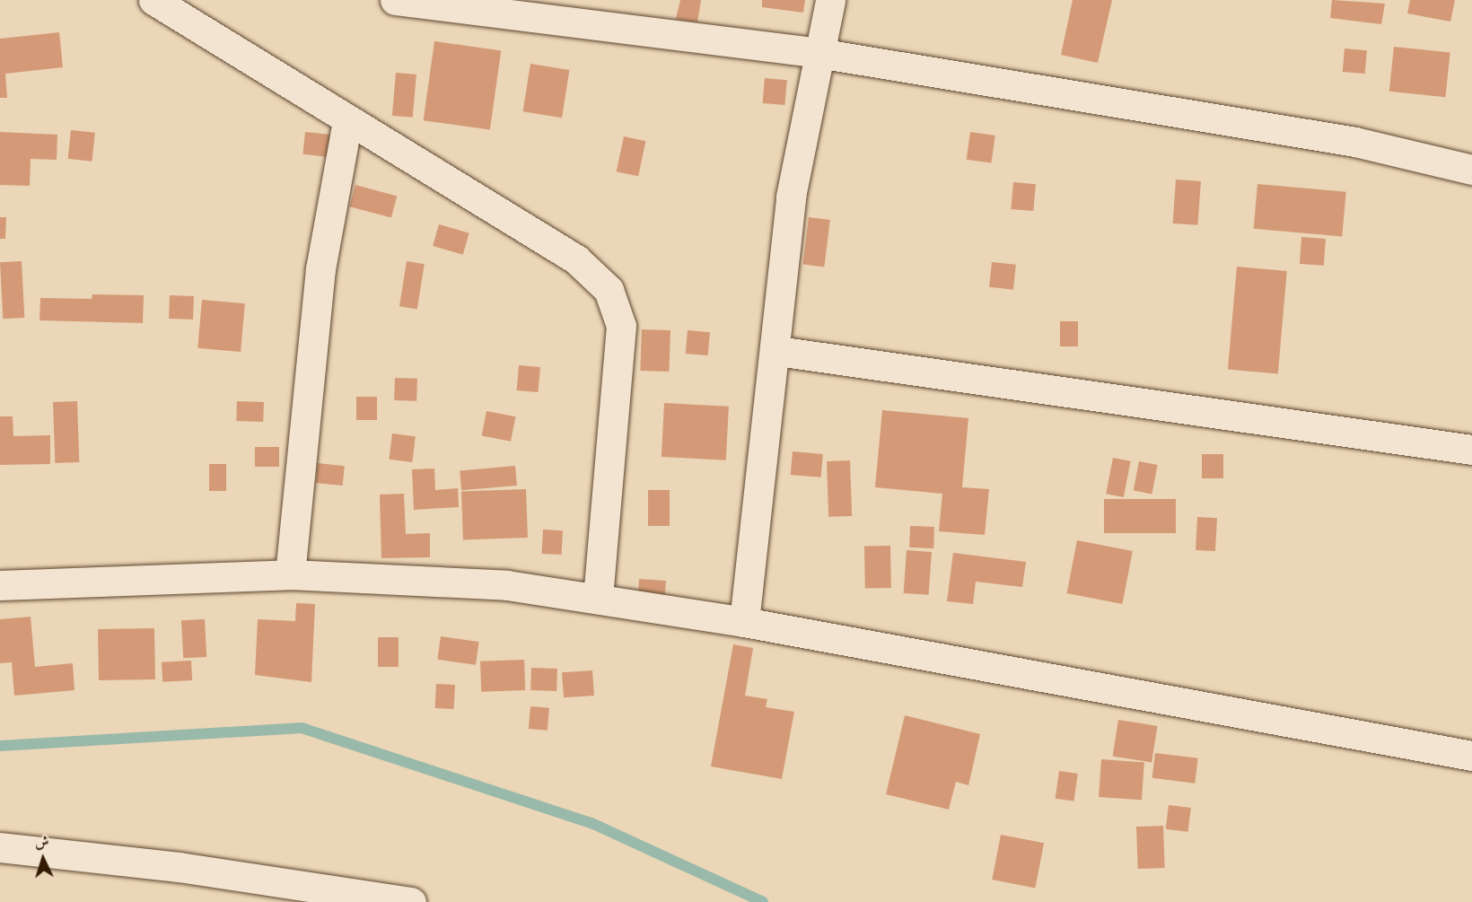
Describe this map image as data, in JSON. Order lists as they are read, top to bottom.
{
  "north": "top"
}
